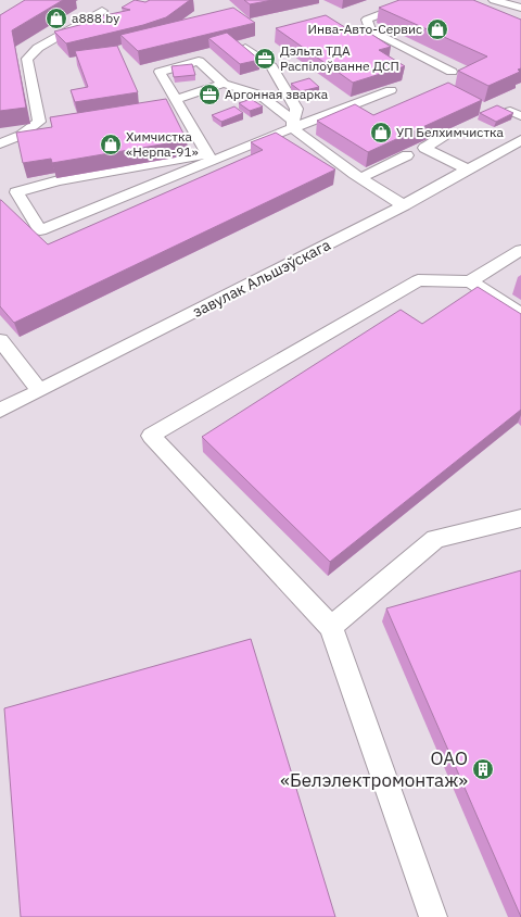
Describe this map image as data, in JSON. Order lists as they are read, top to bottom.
{
  "streets": {
    "lane": ["завулак Альшэўскага"]
  },
  "places": {
    "shop": [
      "a888.by",
      "Инва-Авто-Сервис",
      "УП Белхимчистка",
      "Химчистка «Нерпа-91»"
    ],
    "office": ["Дэльта ТДА Распілоўванне ДСП", "Аргонная зварка"],
    "building": ["ОАО «Белэлектромонтаж»"]
  }
}
